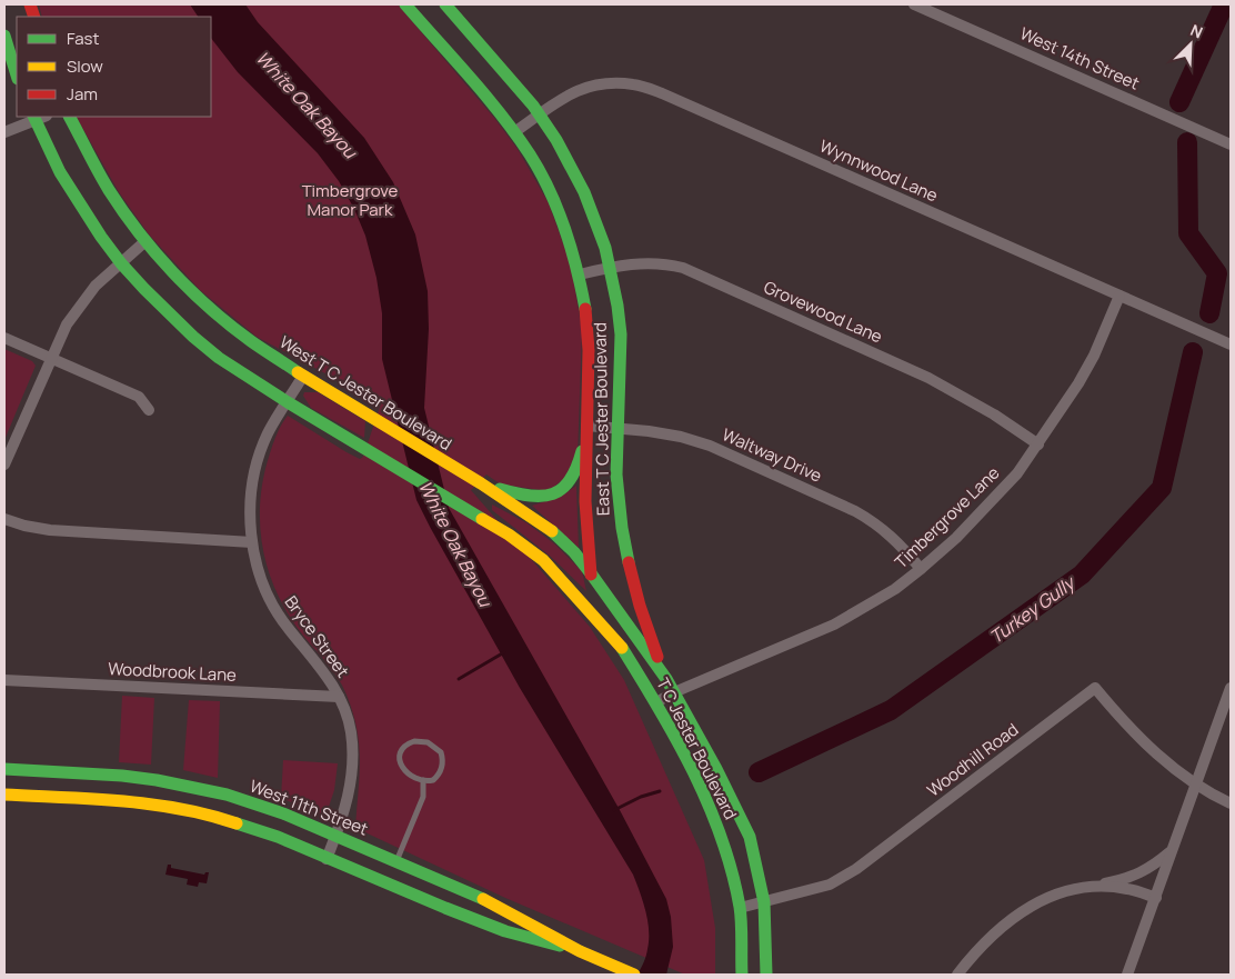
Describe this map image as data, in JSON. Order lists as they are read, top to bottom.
{
  "streets": {
    "main road": [
      "West T C Jester Boulevard",
      "East T C Jester Boulevard",
      "T C Jester Boulevard",
      "West 11th Street"
    ],
    "street": [
      "West 14th Street",
      "Wynnwood Lane",
      "Grovewood Lane",
      "Waltway Drive",
      "Timbergrove Lane",
      "Bryce Street",
      "Woodbrook Lane",
      "Woodhill Road"
    ]
  },
  "crossings": [
    ["Wynnwood Lane", "East T C Jester Boulevard"],
    ["Wynnwood Lane", "Timbergrove Lane"],
    ["Grovewood Lane", "East T C Jester Boulevard"],
    ["Grovewood Lane", "Timbergrove Lane"],
    ["West T C Jester Boulevard", "East T C Jester Boulevard"],
    ["West T C Jester Boulevard", "Bryce Street"],
    ["West T C Jester Boulevard", "T C Jester Boulevard"],
    ["East T C Jester Boulevard", "Waltway Drive"],
    ["East T C Jester Boulevard", "T C Jester Boulevard"],
    ["Waltway Drive", "Timbergrove Lane"],
    ["Timbergrove Lane", "T C Jester Boulevard"],
    ["Bryce Street", "Woodbrook Lane"],
    ["Bryce Street", "West 11th Street"],
    ["T C Jester Boulevard", "Woodhill Road"]
  ],
  "water": ["White Oak Bayou", "Turkey Gully"],
  "parks": ["Timbergrove Manor Park"],
  "legend": ["Fast", "Slow", "Jam"],
  "north": "top right"
}
